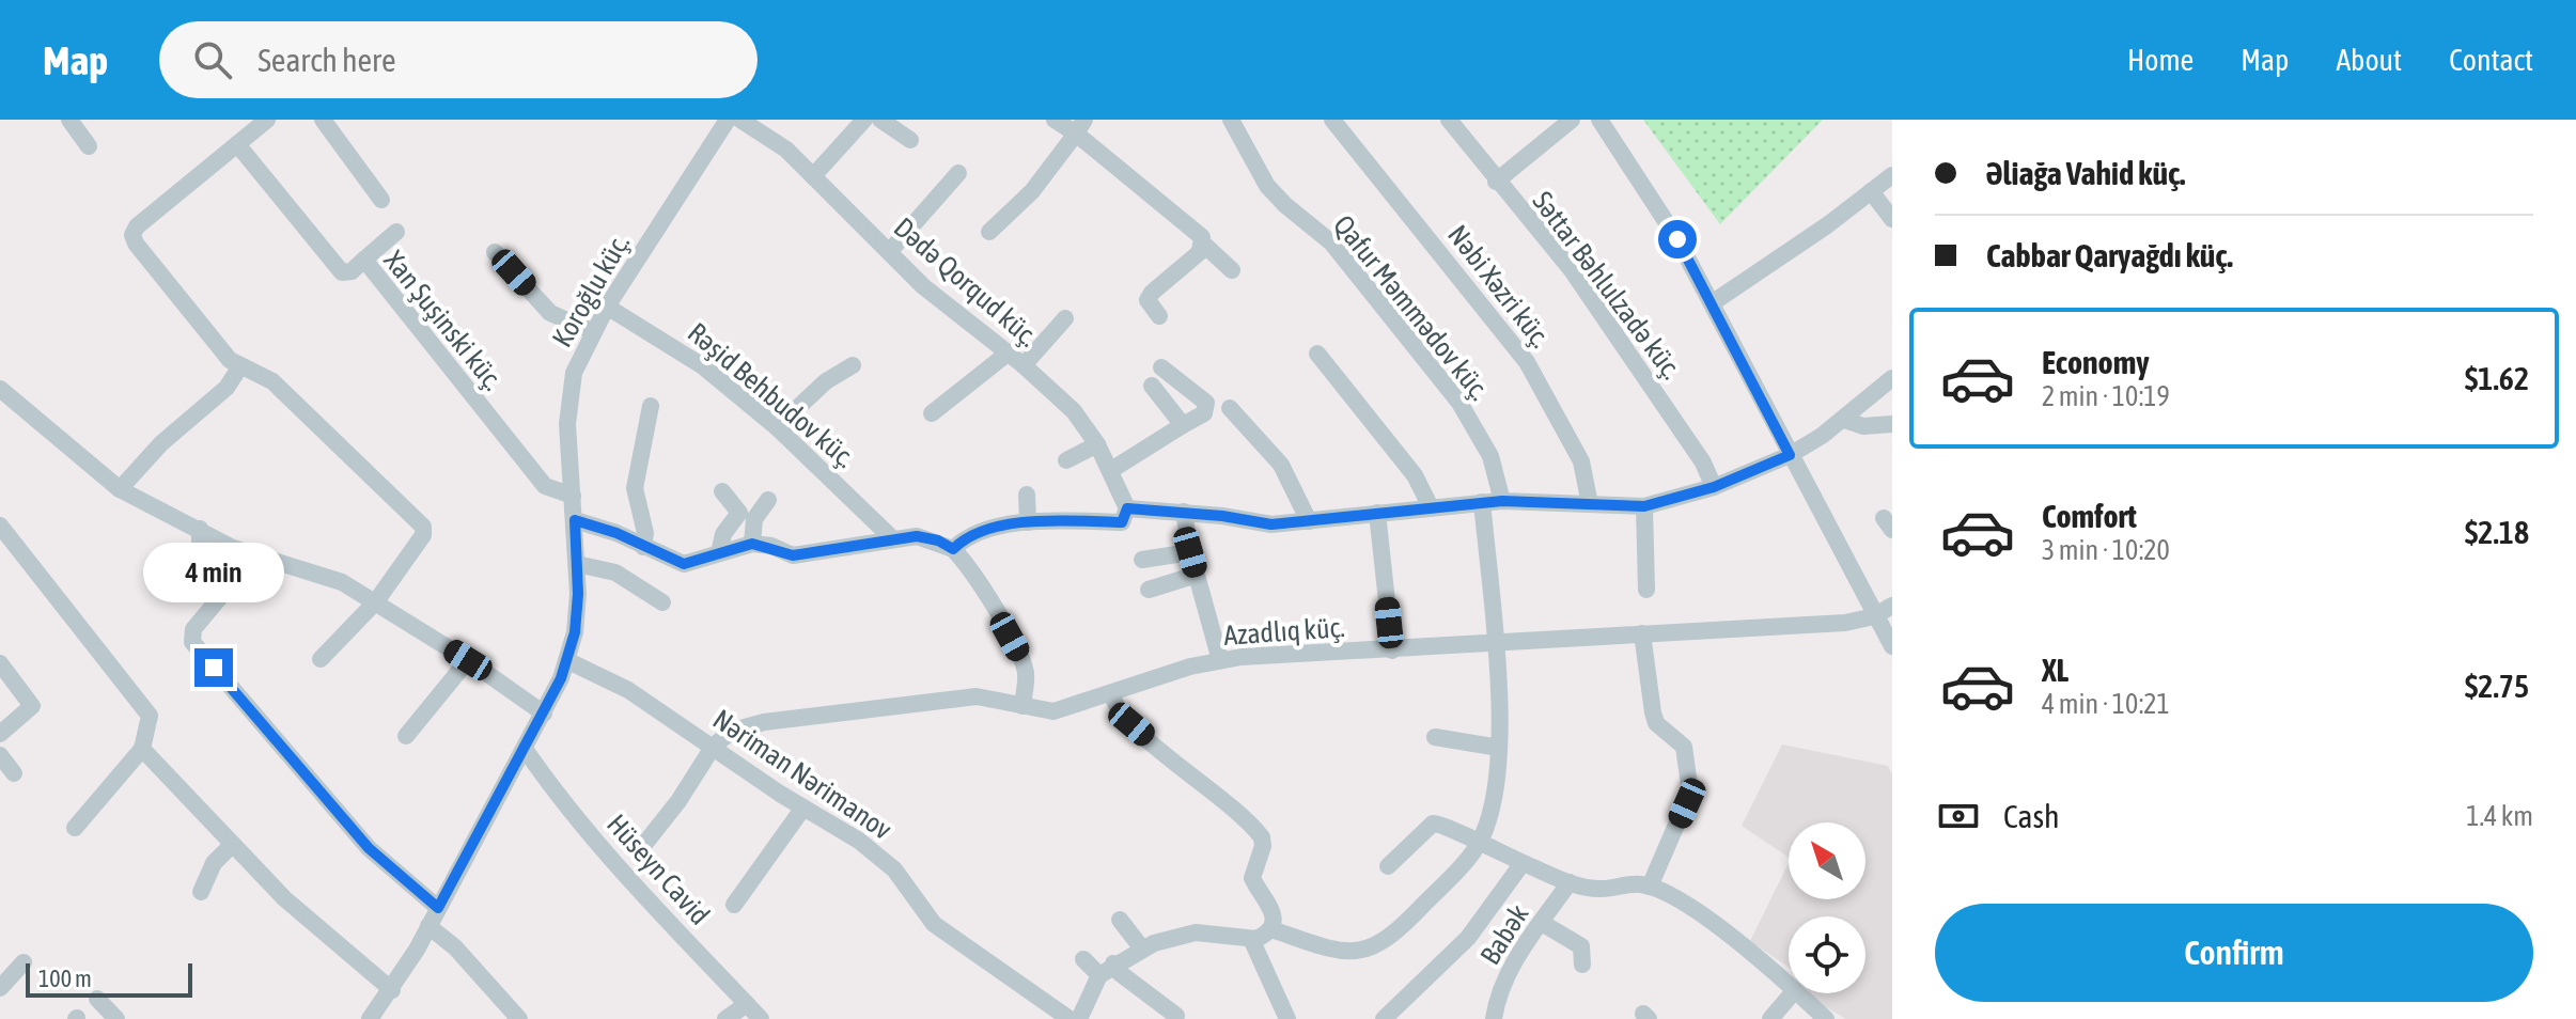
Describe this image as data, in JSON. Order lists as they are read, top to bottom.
{
  "streets": {
    "street": [
      "Dədə Qorqud küç.",
      "Səttar Bəhlulzadə küç.",
      "Nəbi Xəzri küç.",
      "Koroğlu küç.",
      "Qafur Məmmədov küç.",
      "Xan Şuşinski küç.",
      "Rəşid Behbudov küç.",
      "Azadlıq küç.",
      "Nəriman Nərimanov",
      "Hüseyn Cavid",
      "Babək"
    ]
  },
  "crossings": [
    ["Koroğlu küç.", "Xan Şuşinski küç."],
    ["Koroğlu küç.", "Rəşid Behbudov küç."],
    ["Koroğlu küç.", "Nəriman Nərimanov"],
    ["Koroğlu küç.", "Hüseyn Cavid"],
    ["Azadlıq küç.", "Nəriman Nərimanov"]
  ],
  "scale_bar": "100 m",
  "north": "top left",
  "page": {
    "header": "Map",
    "search": "Search here",
    "nav": [
      "Home",
      "Map",
      "About",
      "Contact"
    ],
    "banner": ["Əliağa Vahid küç.", "Cabbar Qaryağdı küç."],
    "list": [
      {
        "name": "Economy",
        "note": "2 min · 10:19",
        "value": "$1.62"
      },
      {
        "name": "Comfort",
        "note": "3 min · 10:20",
        "value": "$2.18"
      },
      {
        "name": "XL",
        "note": "4 min · 10:21",
        "value": "$2.75"
      }
    ],
    "bubble": "4 min",
    "pay": ["Cash", "1.4 km"],
    "buttons": "Confirm",
    "scale": "100 m"
  }
}
